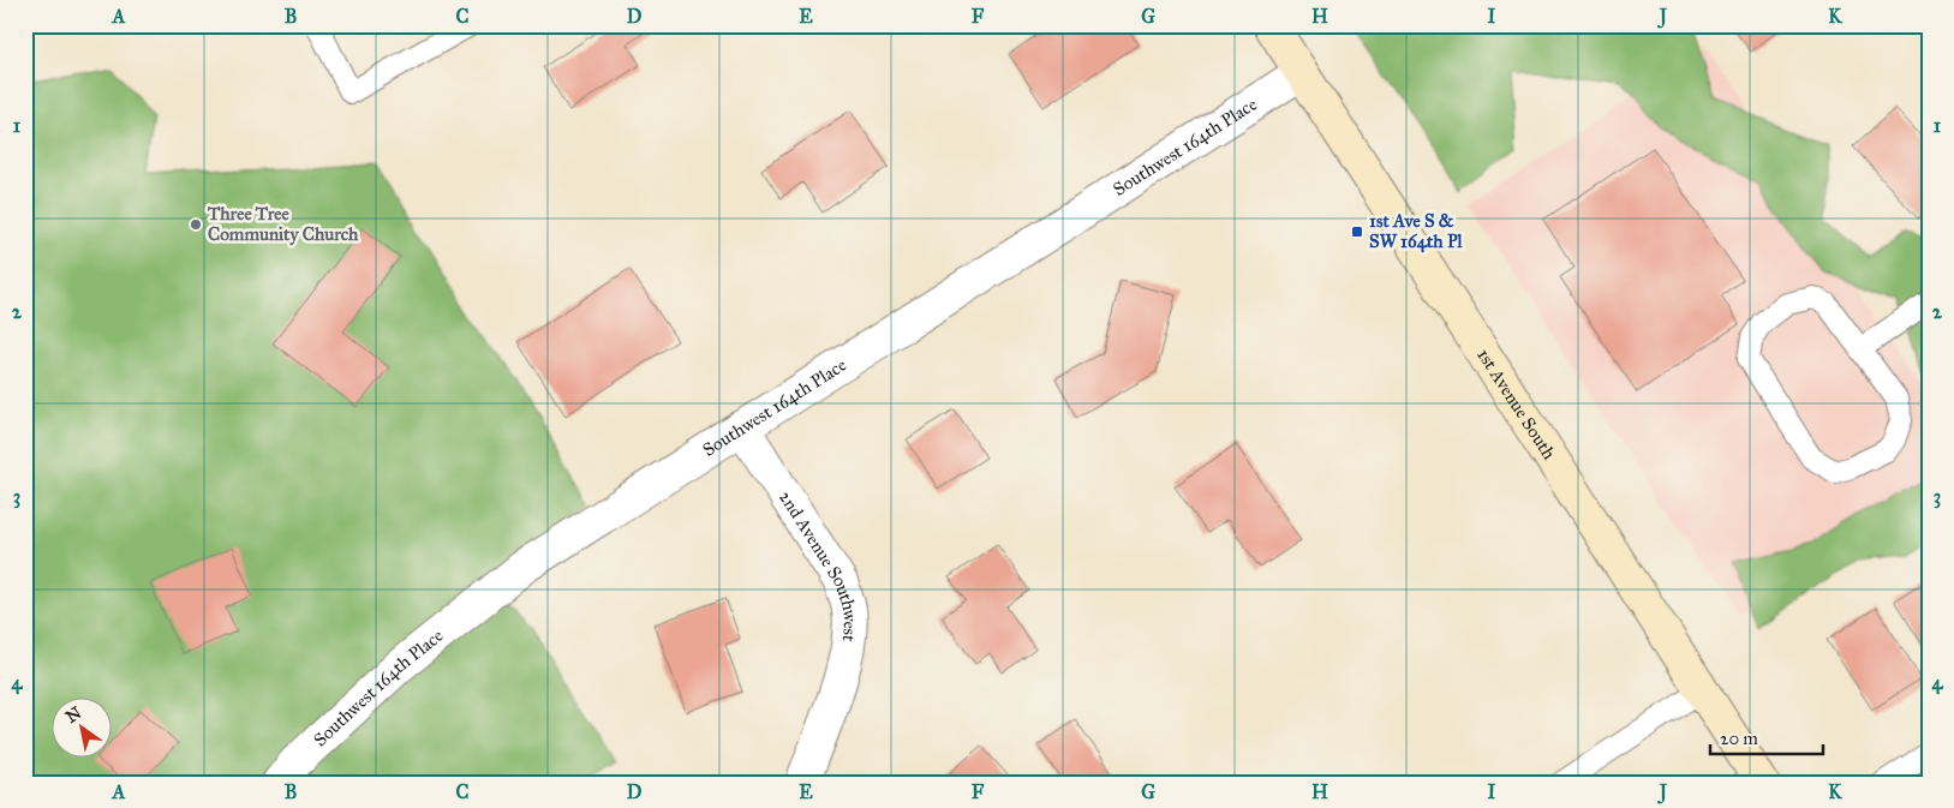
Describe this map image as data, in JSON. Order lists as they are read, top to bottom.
{
  "streets": {
    "main road": ["1st Avenue South"],
    "street": ["Southwest 164th Place", "2nd Avenue Southwest"]
  },
  "crossings": [
    ["Southwest 164th Place", "1st Avenue South"],
    ["Southwest 164th Place", "2nd Avenue Southwest"]
  ],
  "places": {
    "other": ["Three Tree Community Church"],
    "transit": ["1st Ave S & SW 164th Pl"]
  },
  "scale_bar": "20 m",
  "north": "top left",
  "grid": {
    "columns": [
      "A",
      "B",
      "C",
      "D",
      "E",
      "F",
      "G",
      "H",
      "I",
      "J",
      "K"
    ],
    "rows": [
      "1",
      "2",
      "3",
      "4"
    ]
  }
}
